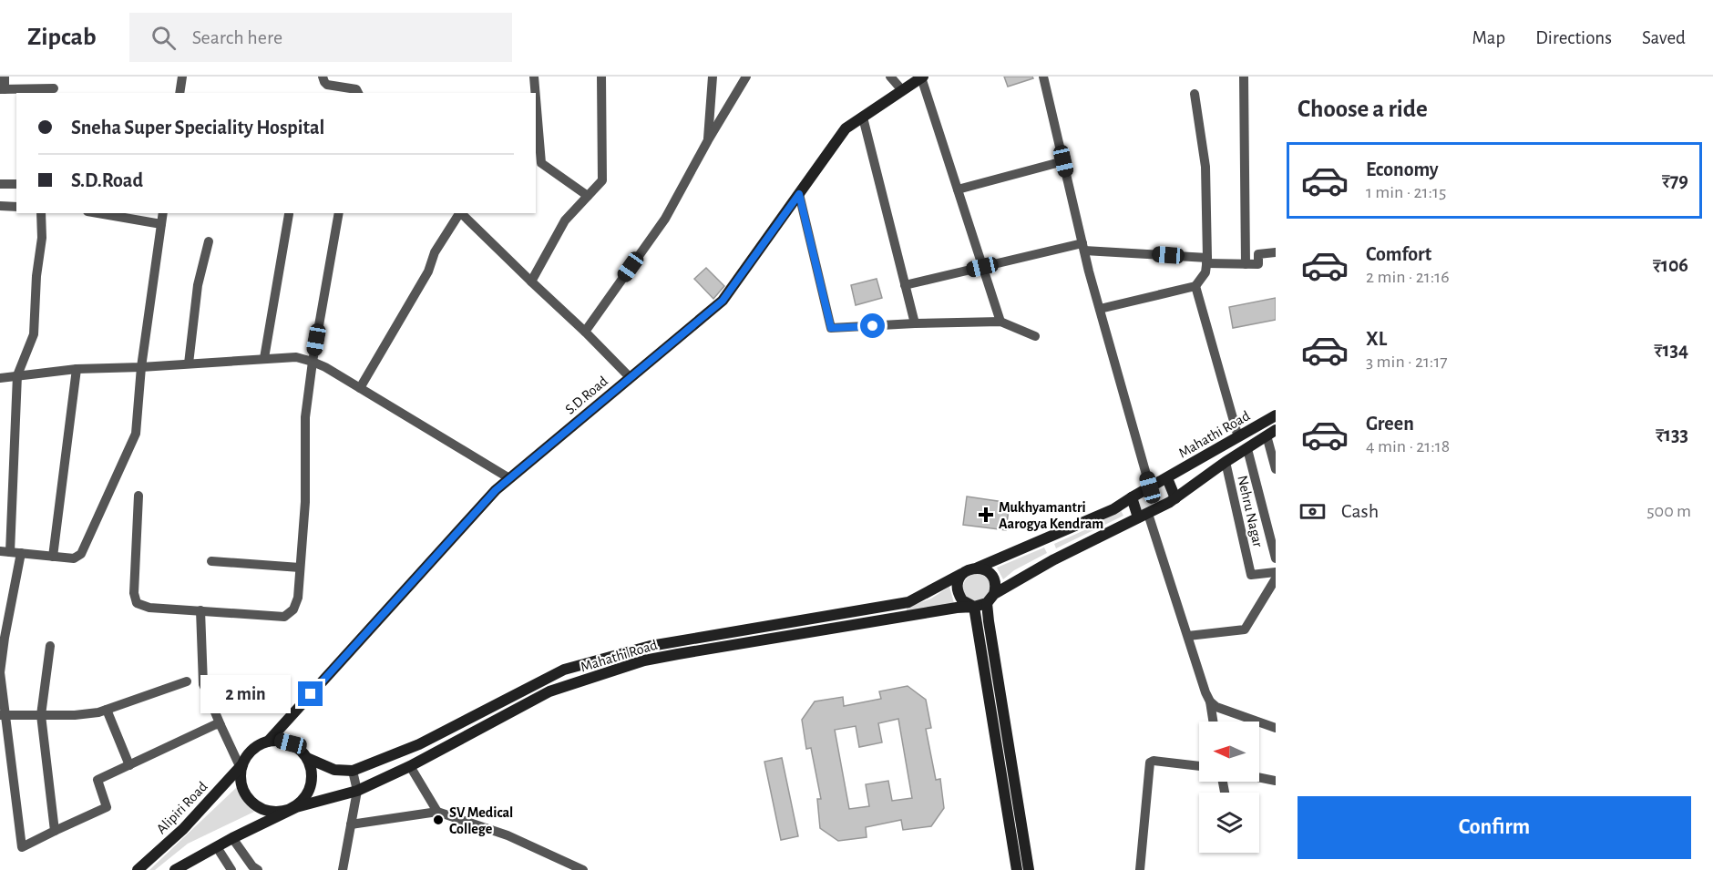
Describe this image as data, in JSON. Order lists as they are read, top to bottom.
{
  "streets": {
    "street": [
      "S.D.Road",
      "Mahathi Road",
      "Nehru Nagar",
      "Alipiri Road"
    ]
  },
  "crossings": [
    ["S.D.Road", "Mahathi Road"],
    ["S.D.Road", "Alipiri Road"],
    ["Mahathi Road", "Nehru Nagar"],
    ["Mahathi Road", "Alipiri Road"]
  ],
  "places": {
    "health": ["Mukhyamantri Aarogya Kendram"],
    "other": ["SV Medical College"]
  },
  "north": "left",
  "page": {
    "header": "Zipcab",
    "search": "Search here",
    "nav": ["Map", "Directions", "Saved"],
    "heading": "Choose a ride",
    "banner": ["Sneha Super Speciality Hospital", "S.D.Road"],
    "list": [
      {
        "name": "Economy",
        "note": "1 min · 21:15",
        "value": "₹79"
      },
      {
        "name": "Comfort",
        "note": "2 min · 21:16",
        "value": "₹106"
      },
      {
        "name": "XL",
        "note": "3 min · 21:17",
        "value": "₹134"
      },
      {
        "name": "Green",
        "note": "4 min · 21:18",
        "value": "₹133"
      }
    ],
    "pay": ["Cash", "500 m"],
    "bubble": "2 min",
    "buttons": "Confirm"
  }
}
